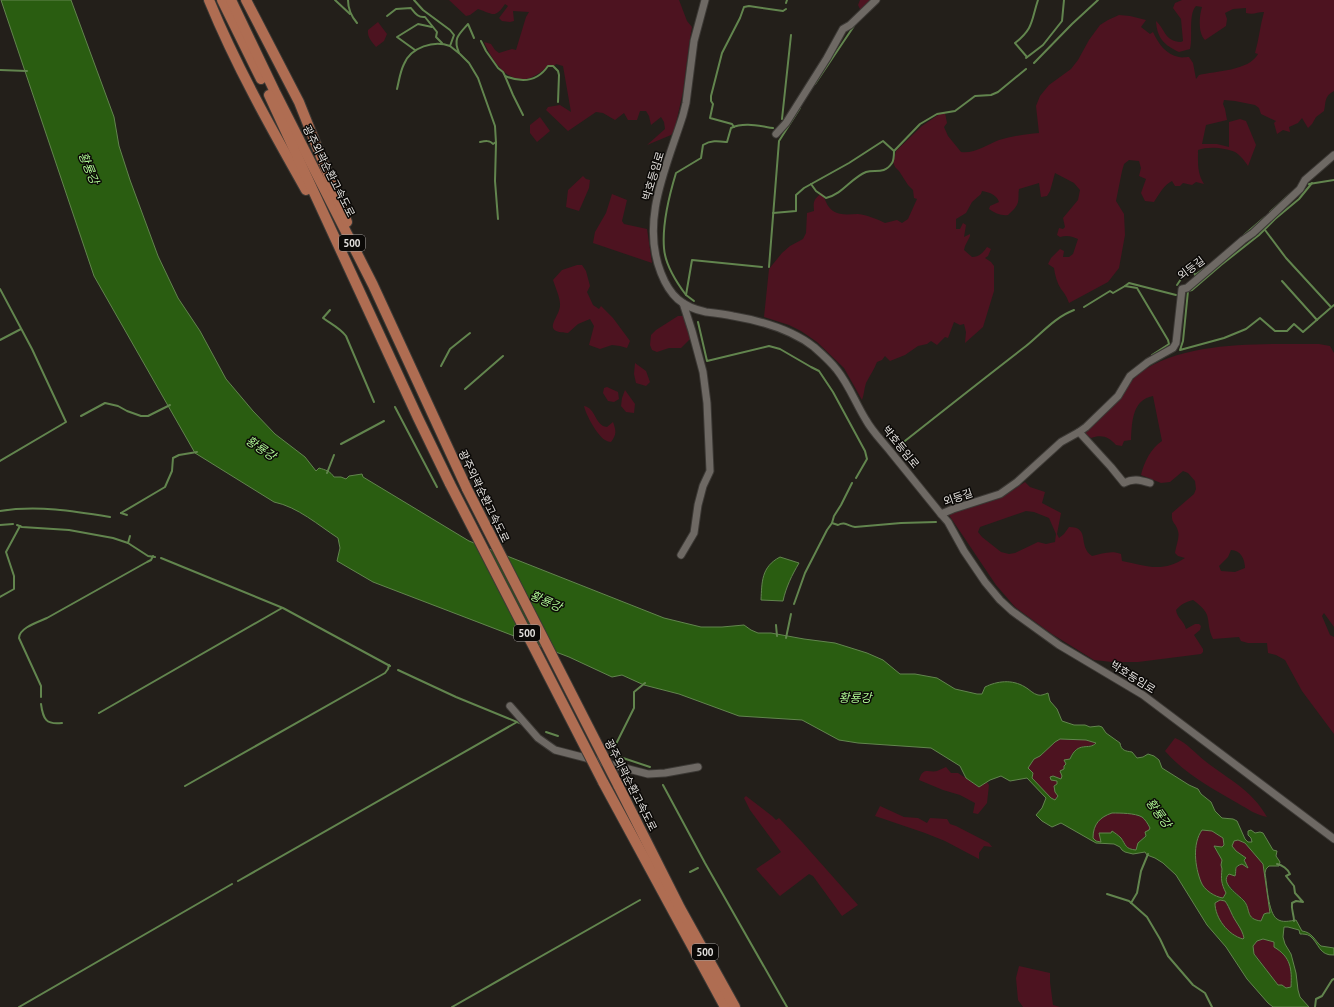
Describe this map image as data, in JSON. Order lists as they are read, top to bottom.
{
  "streets": {
    "highway": ["광주외곽순환고속도로", "500"],
    "street": ["박호등임로", "외등길"]
  },
  "crossings": [
    ["박호등임로", "외등길"]
  ],
  "water": ["황룡강"]
}
